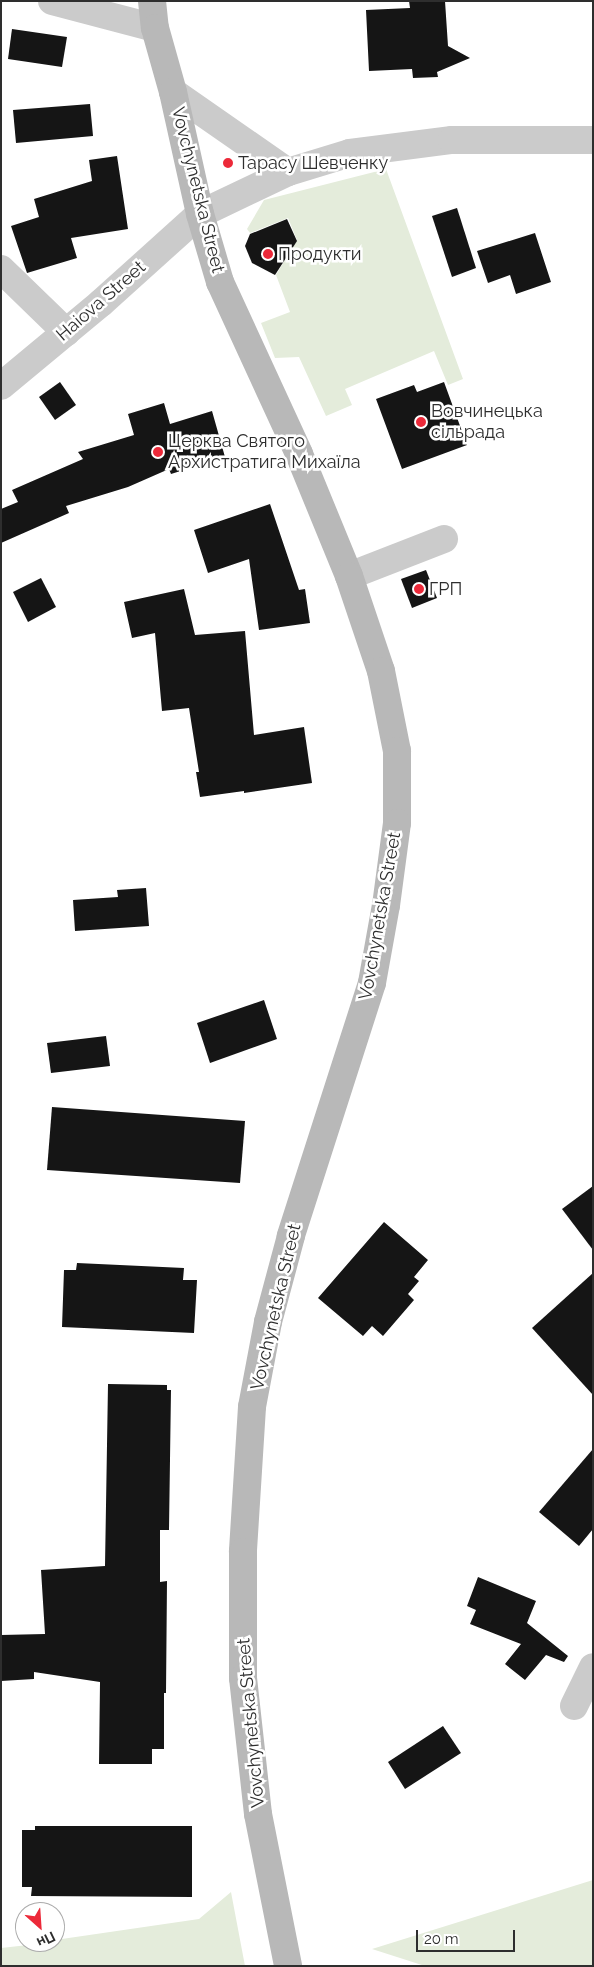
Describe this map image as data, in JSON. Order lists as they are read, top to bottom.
{
  "streets": {
    "street": ["Vovchynetska Street", "Haiova Street"]
  },
  "crossings": [
    ["Vovchynetska Street", "Haiova Street"]
  ],
  "places": [
    "Тарасу Шевченку",
    "Продукти",
    "Вовчинецька сільрада",
    "Церква Святого Архистратига Михаїла",
    "ГРП"
  ],
  "scale_bar": "20 m",
  "north": "bottom right"
}
